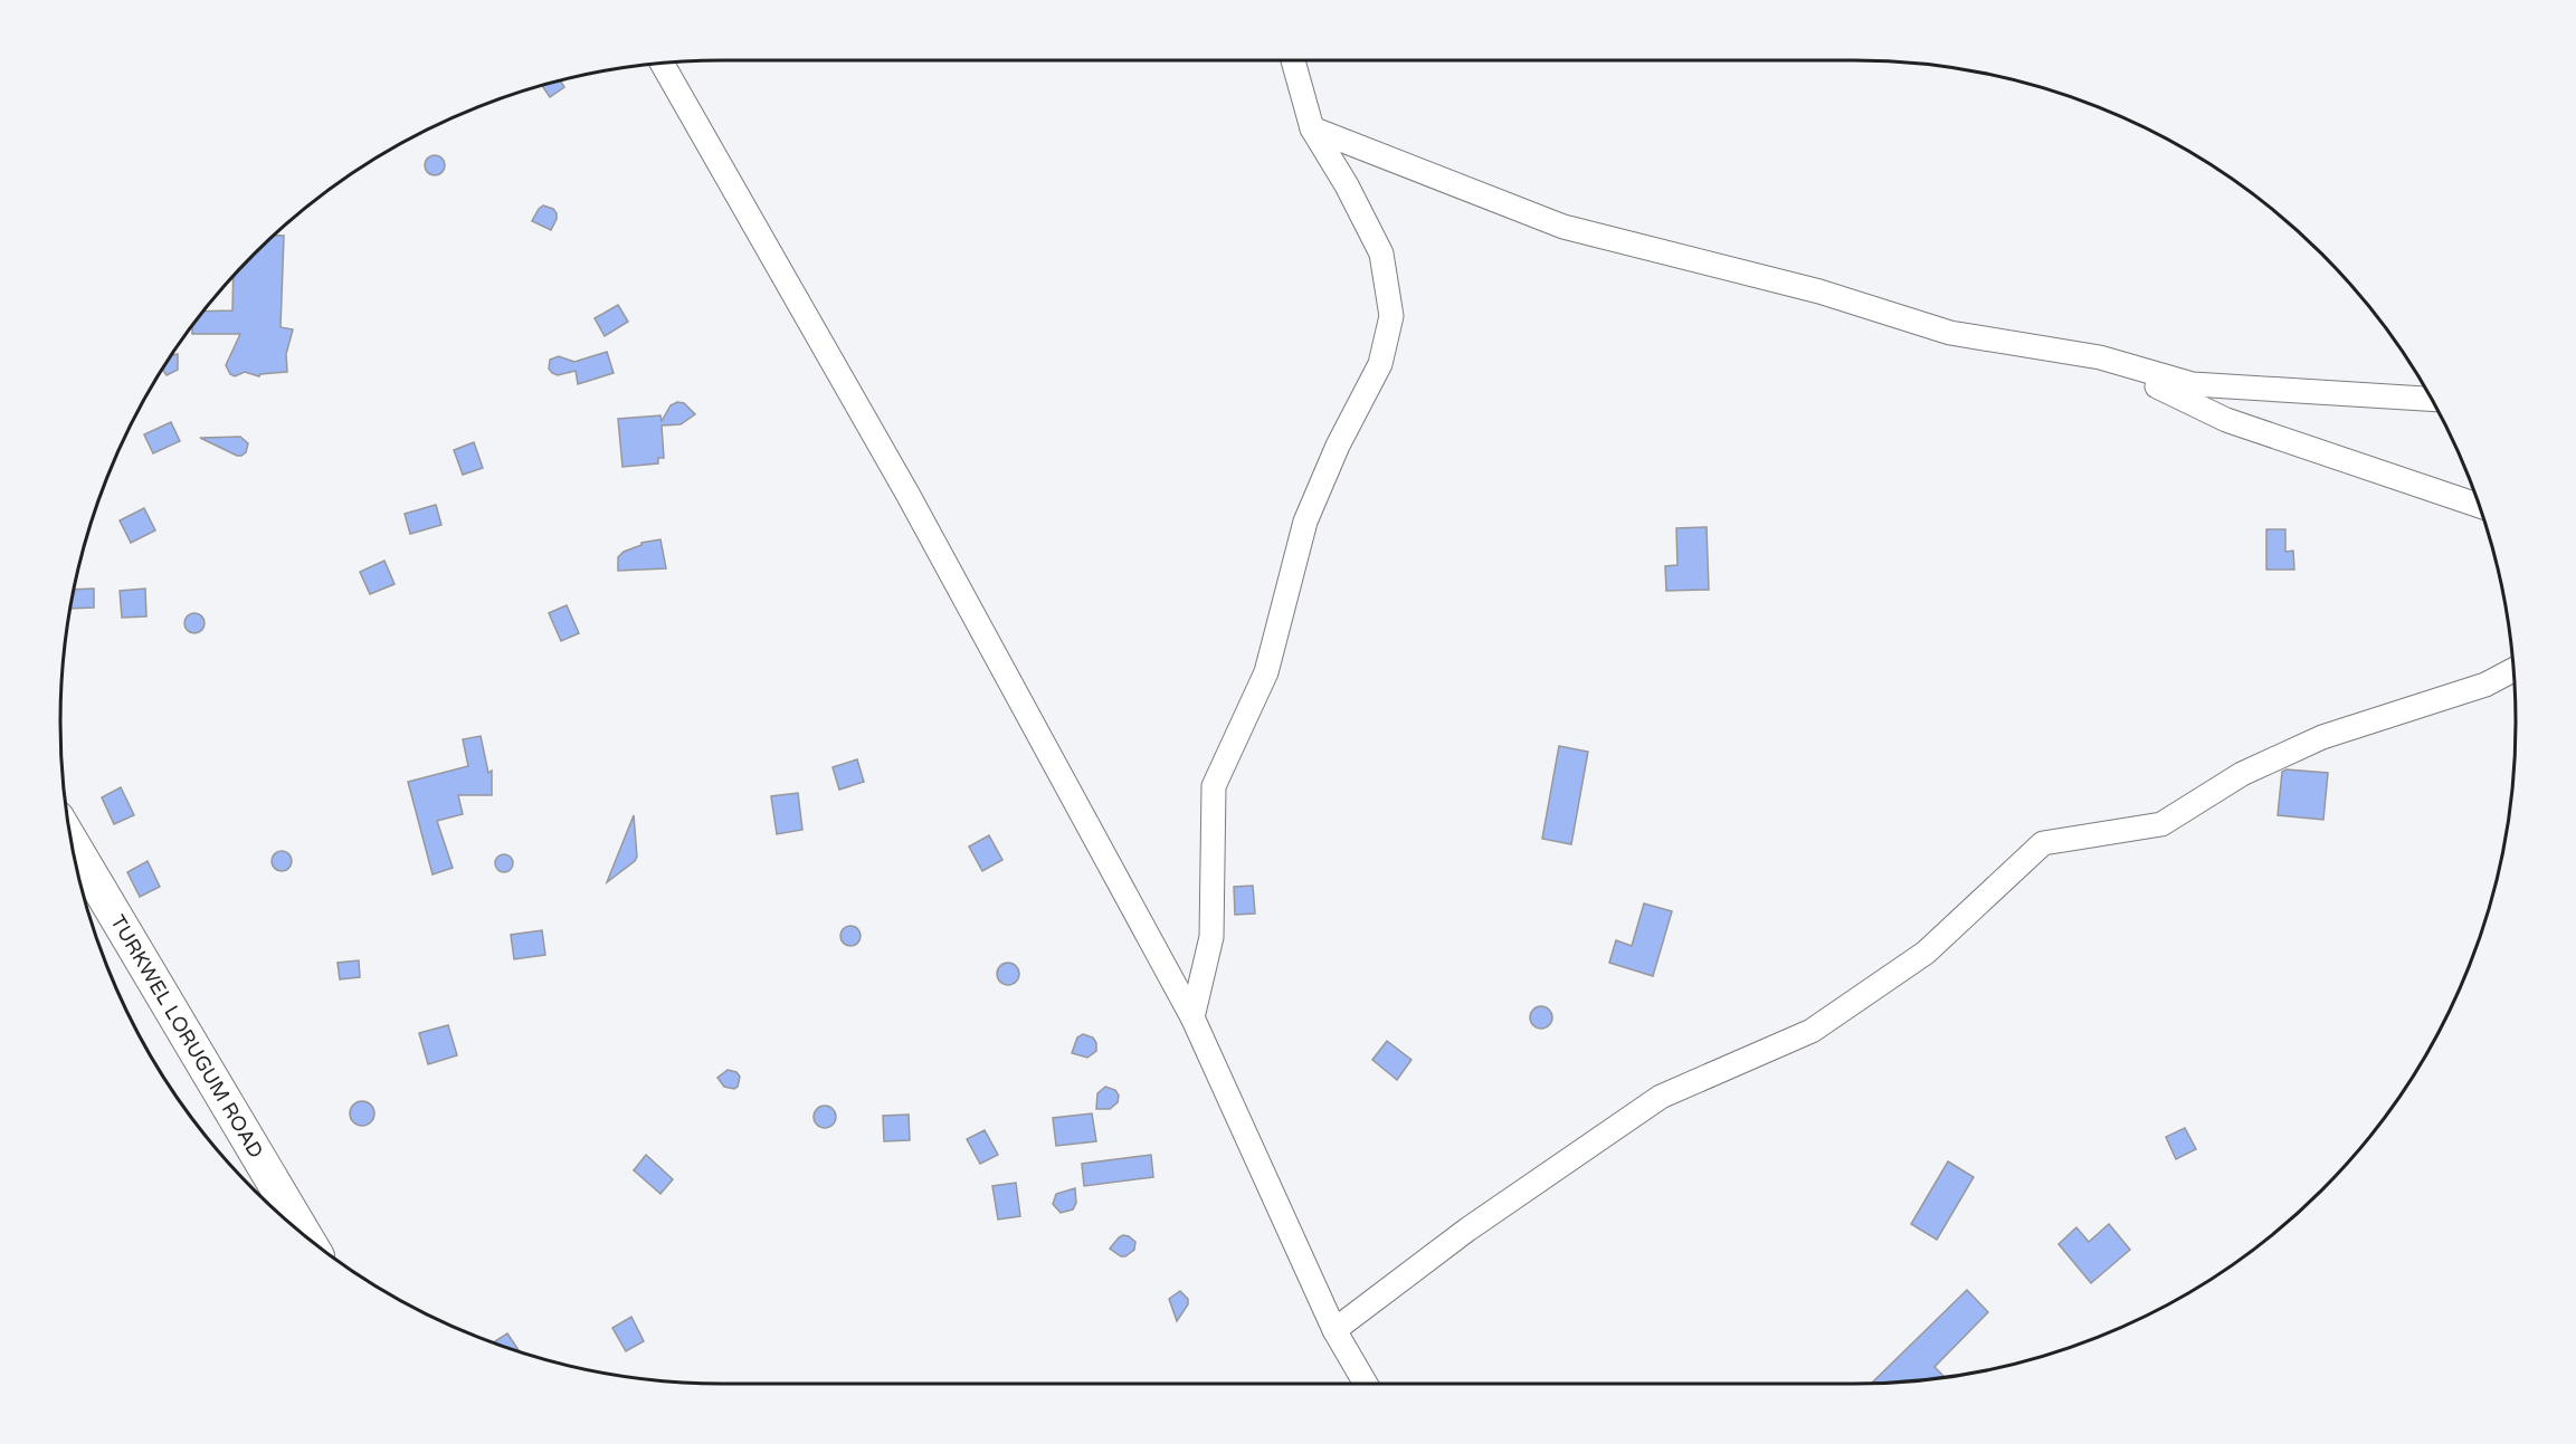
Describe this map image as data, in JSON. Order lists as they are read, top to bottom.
{
  "streets": {
    "main road": ["TURKWEL LORUGUM ROAD"]
  }
}
